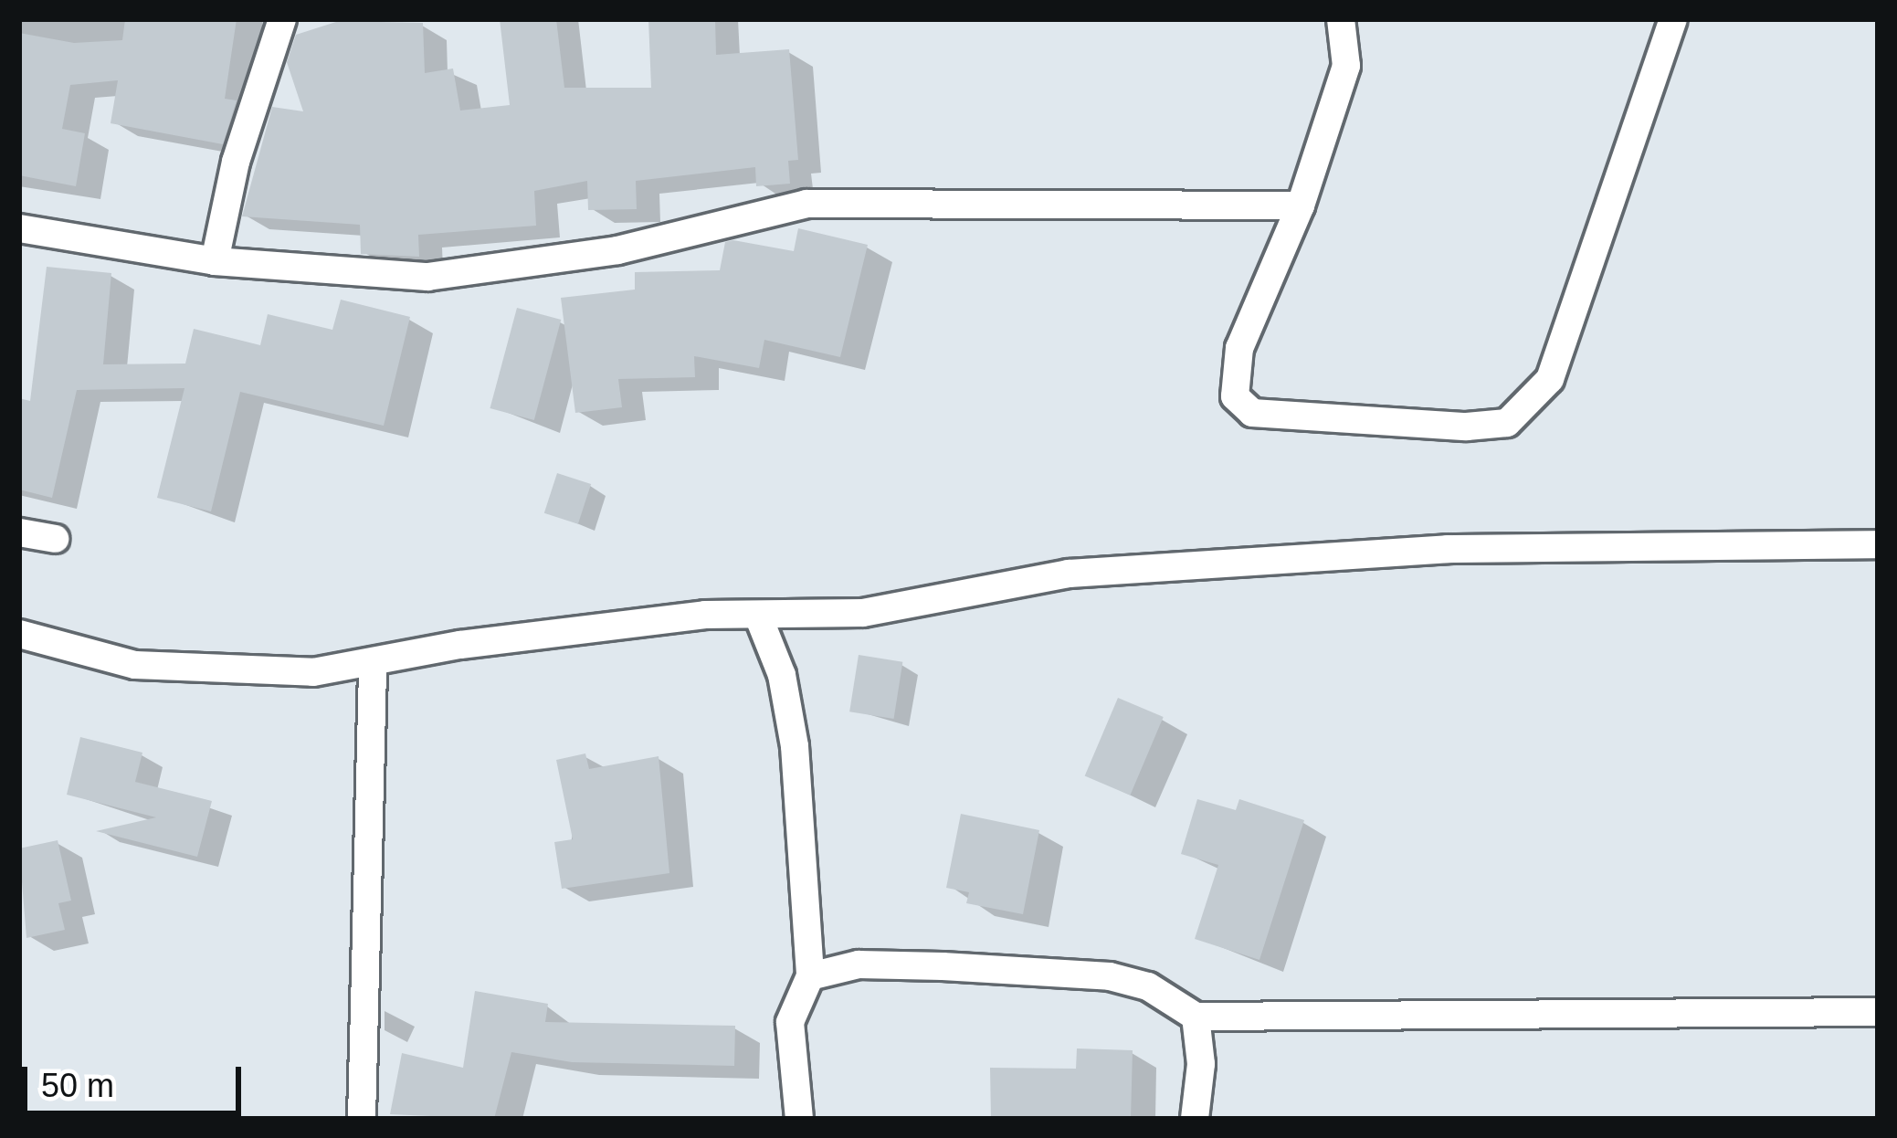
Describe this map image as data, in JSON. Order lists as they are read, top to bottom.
{
  "scale_bar": "50 m"
}
